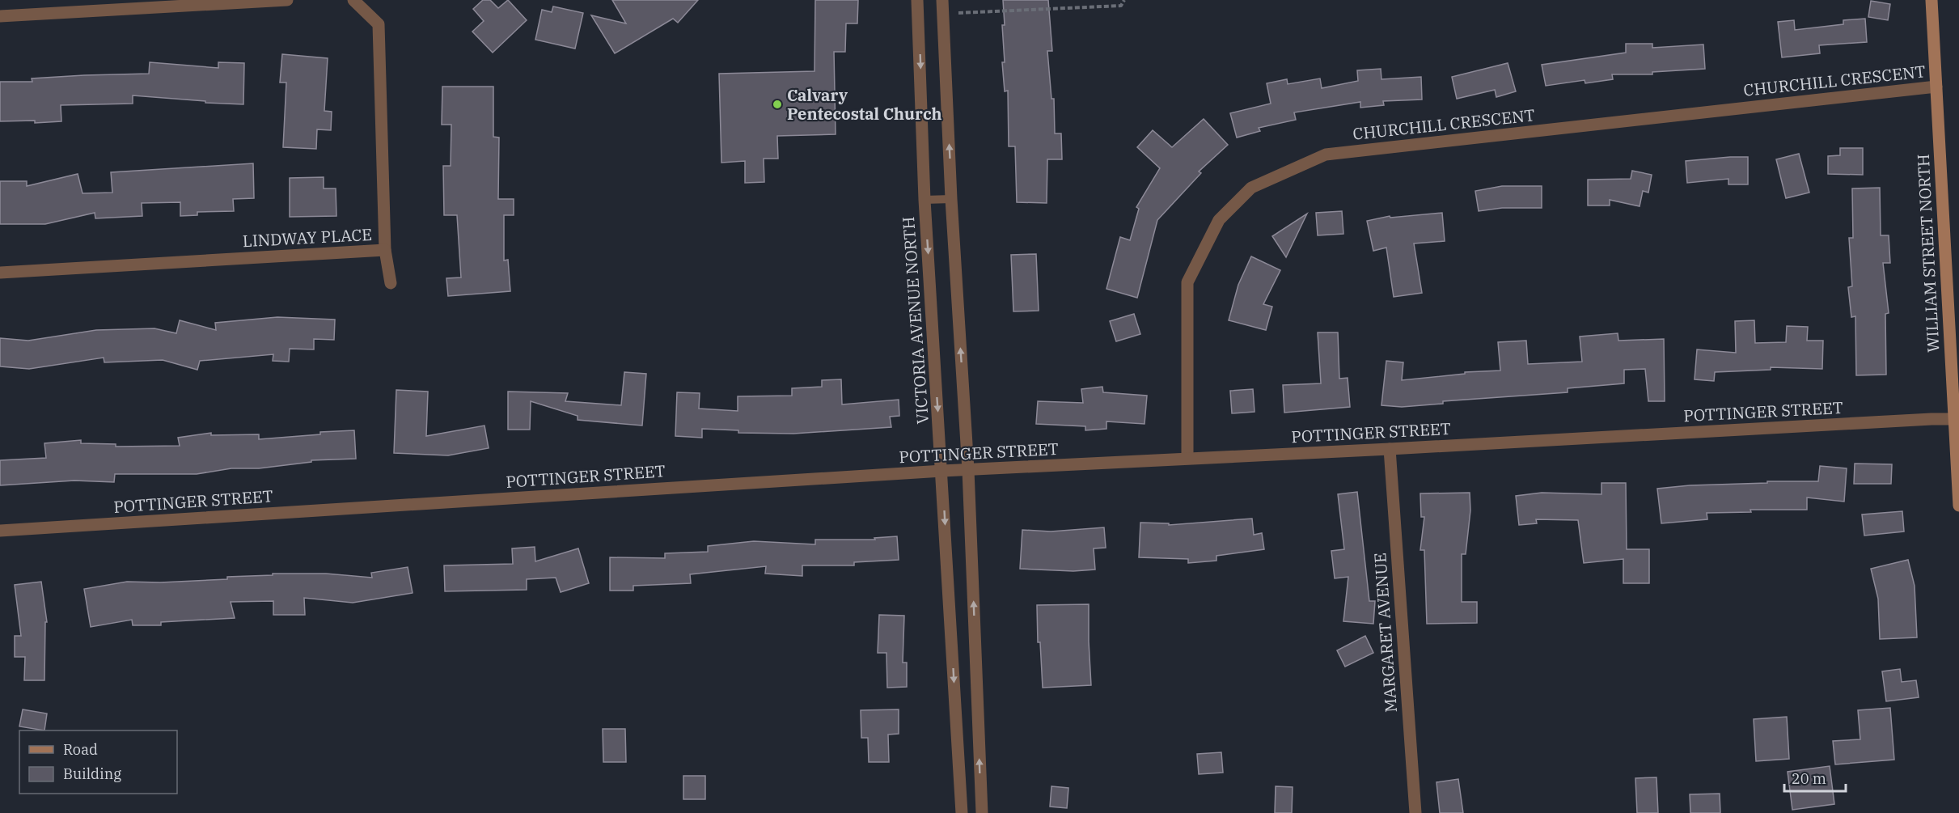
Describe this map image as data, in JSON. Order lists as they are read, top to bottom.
{
  "streets": {
    "street": [
      "CHURCHILL CRESCENT",
      "LINDWAY PLACE",
      "WILLIAM STREET NORTH",
      "VICTORIA AVENUE NORTH",
      "POTTINGER STREET",
      "MARGARET AVENUE"
    ]
  },
  "crossings": [
    ["CHURCHILL CRESCENT", "WILLIAM STREET NORTH"],
    ["CHURCHILL CRESCENT", "POTTINGER STREET"],
    ["WILLIAM STREET NORTH", "POTTINGER STREET"],
    ["VICTORIA AVENUE NORTH", "POTTINGER STREET"],
    ["POTTINGER STREET", "MARGARET AVENUE"]
  ],
  "places": ["Calvary Pentecostal Church"],
  "legend": ["Road", "Building"],
  "scale_bar": "20 m"
}
